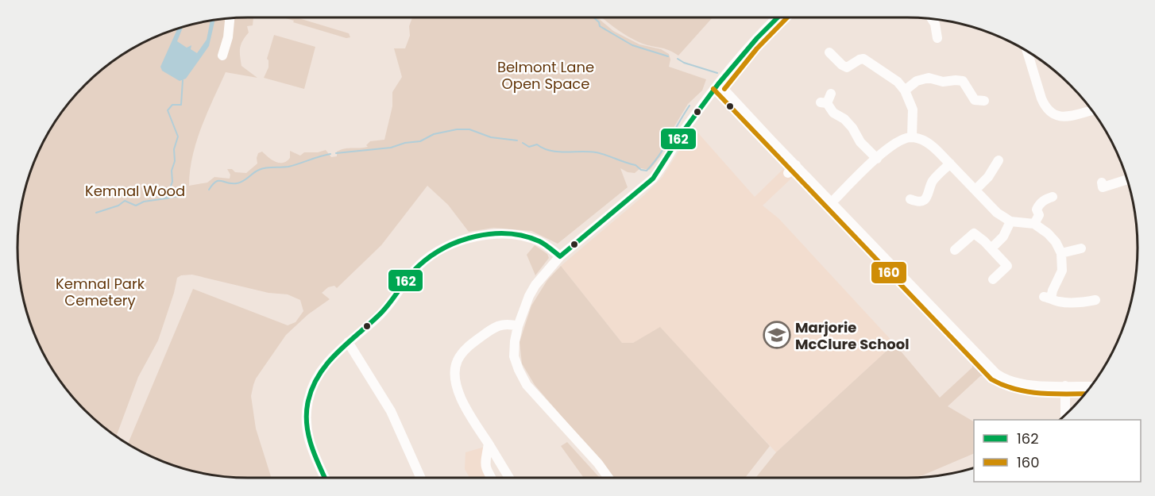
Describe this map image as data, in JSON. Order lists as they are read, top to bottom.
{
  "parks": ["Belmont Lane Open Space", "Kemnal Wood", "Kemnal Park Cemetery"],
  "places": {
    "school or university": ["Marjorie McClure School"]
  },
  "lines": ["transit line 162", "transit line 160"],
  "legend": ["162", "160"]
}
